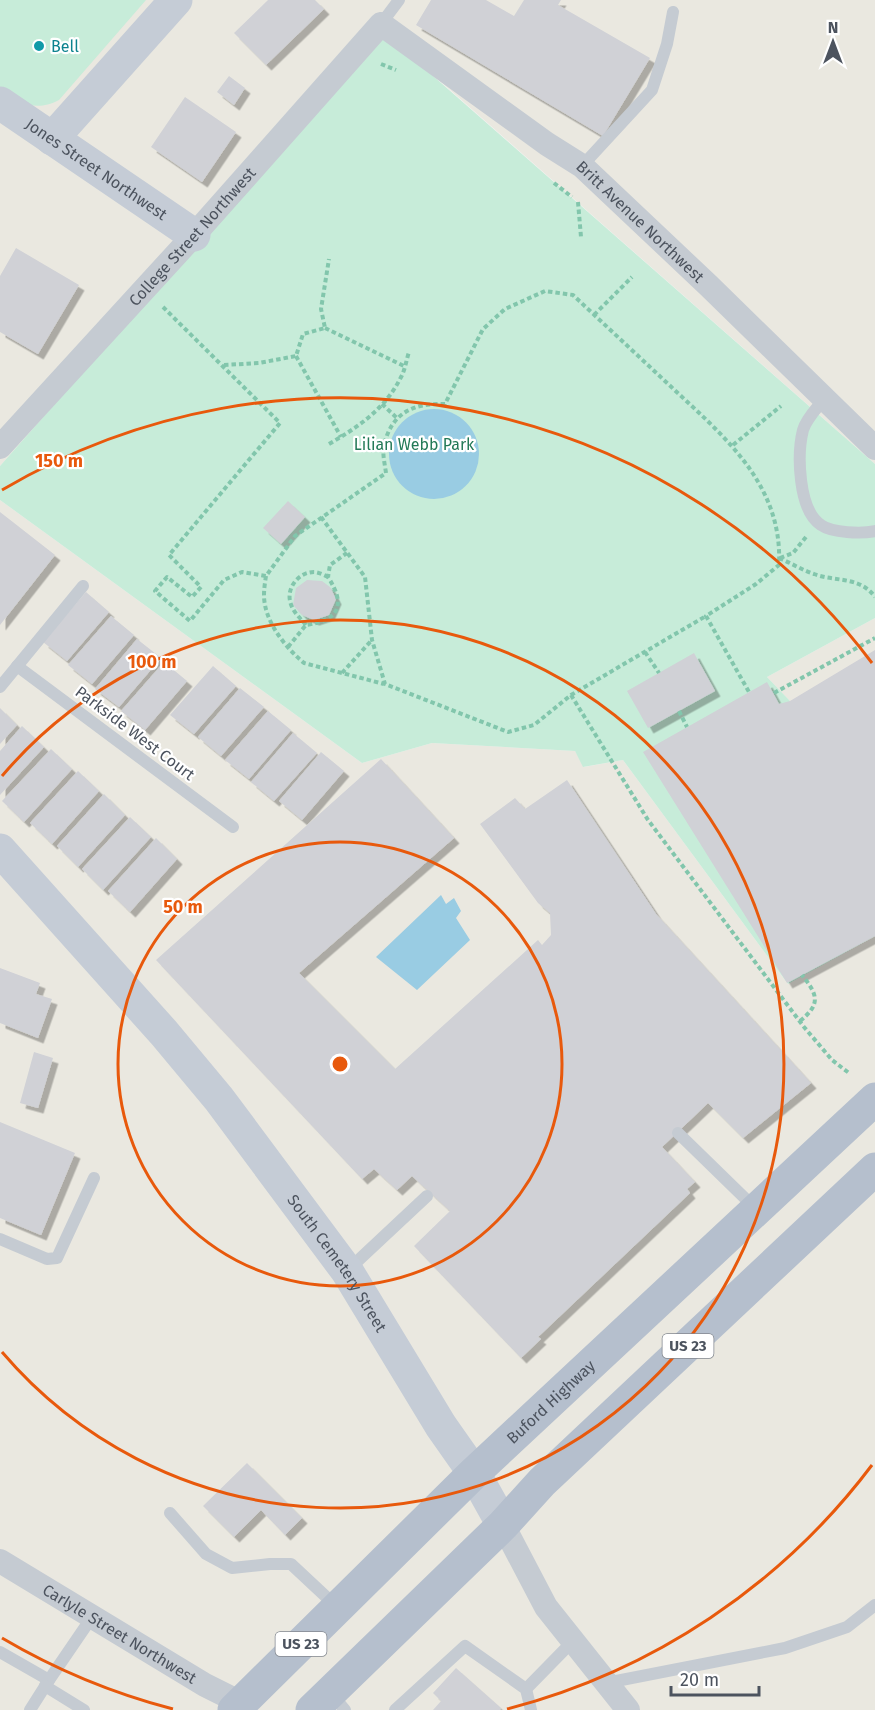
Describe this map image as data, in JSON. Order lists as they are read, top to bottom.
{
  "streets": {
    "main road": ["US 23", "Buford Highway"],
    "street": [
      "Jones Street Northwest",
      "Britt Avenue Northwest",
      "College Street Northwest",
      "South Cemetery Street",
      "Carlyle Street Northwest"
    ],
    "lane": ["Parkside West Court"]
  },
  "crossings": [
    ["Jones Street Northwest", "College Street Northwest"],
    ["Britt Avenue Northwest", "College Street Northwest"],
    ["South Cemetery Street", "US 23"],
    ["South Cemetery Street", "Buford Highway"],
    ["Buford Highway", "Carlyle Street Northwest"]
  ],
  "parks": ["Lilian Webb Park"],
  "places": ["Bell"],
  "scale_bar": "20 m",
  "north": "top",
  "rings": ["150 m", "100 m", "50 m"]
}
